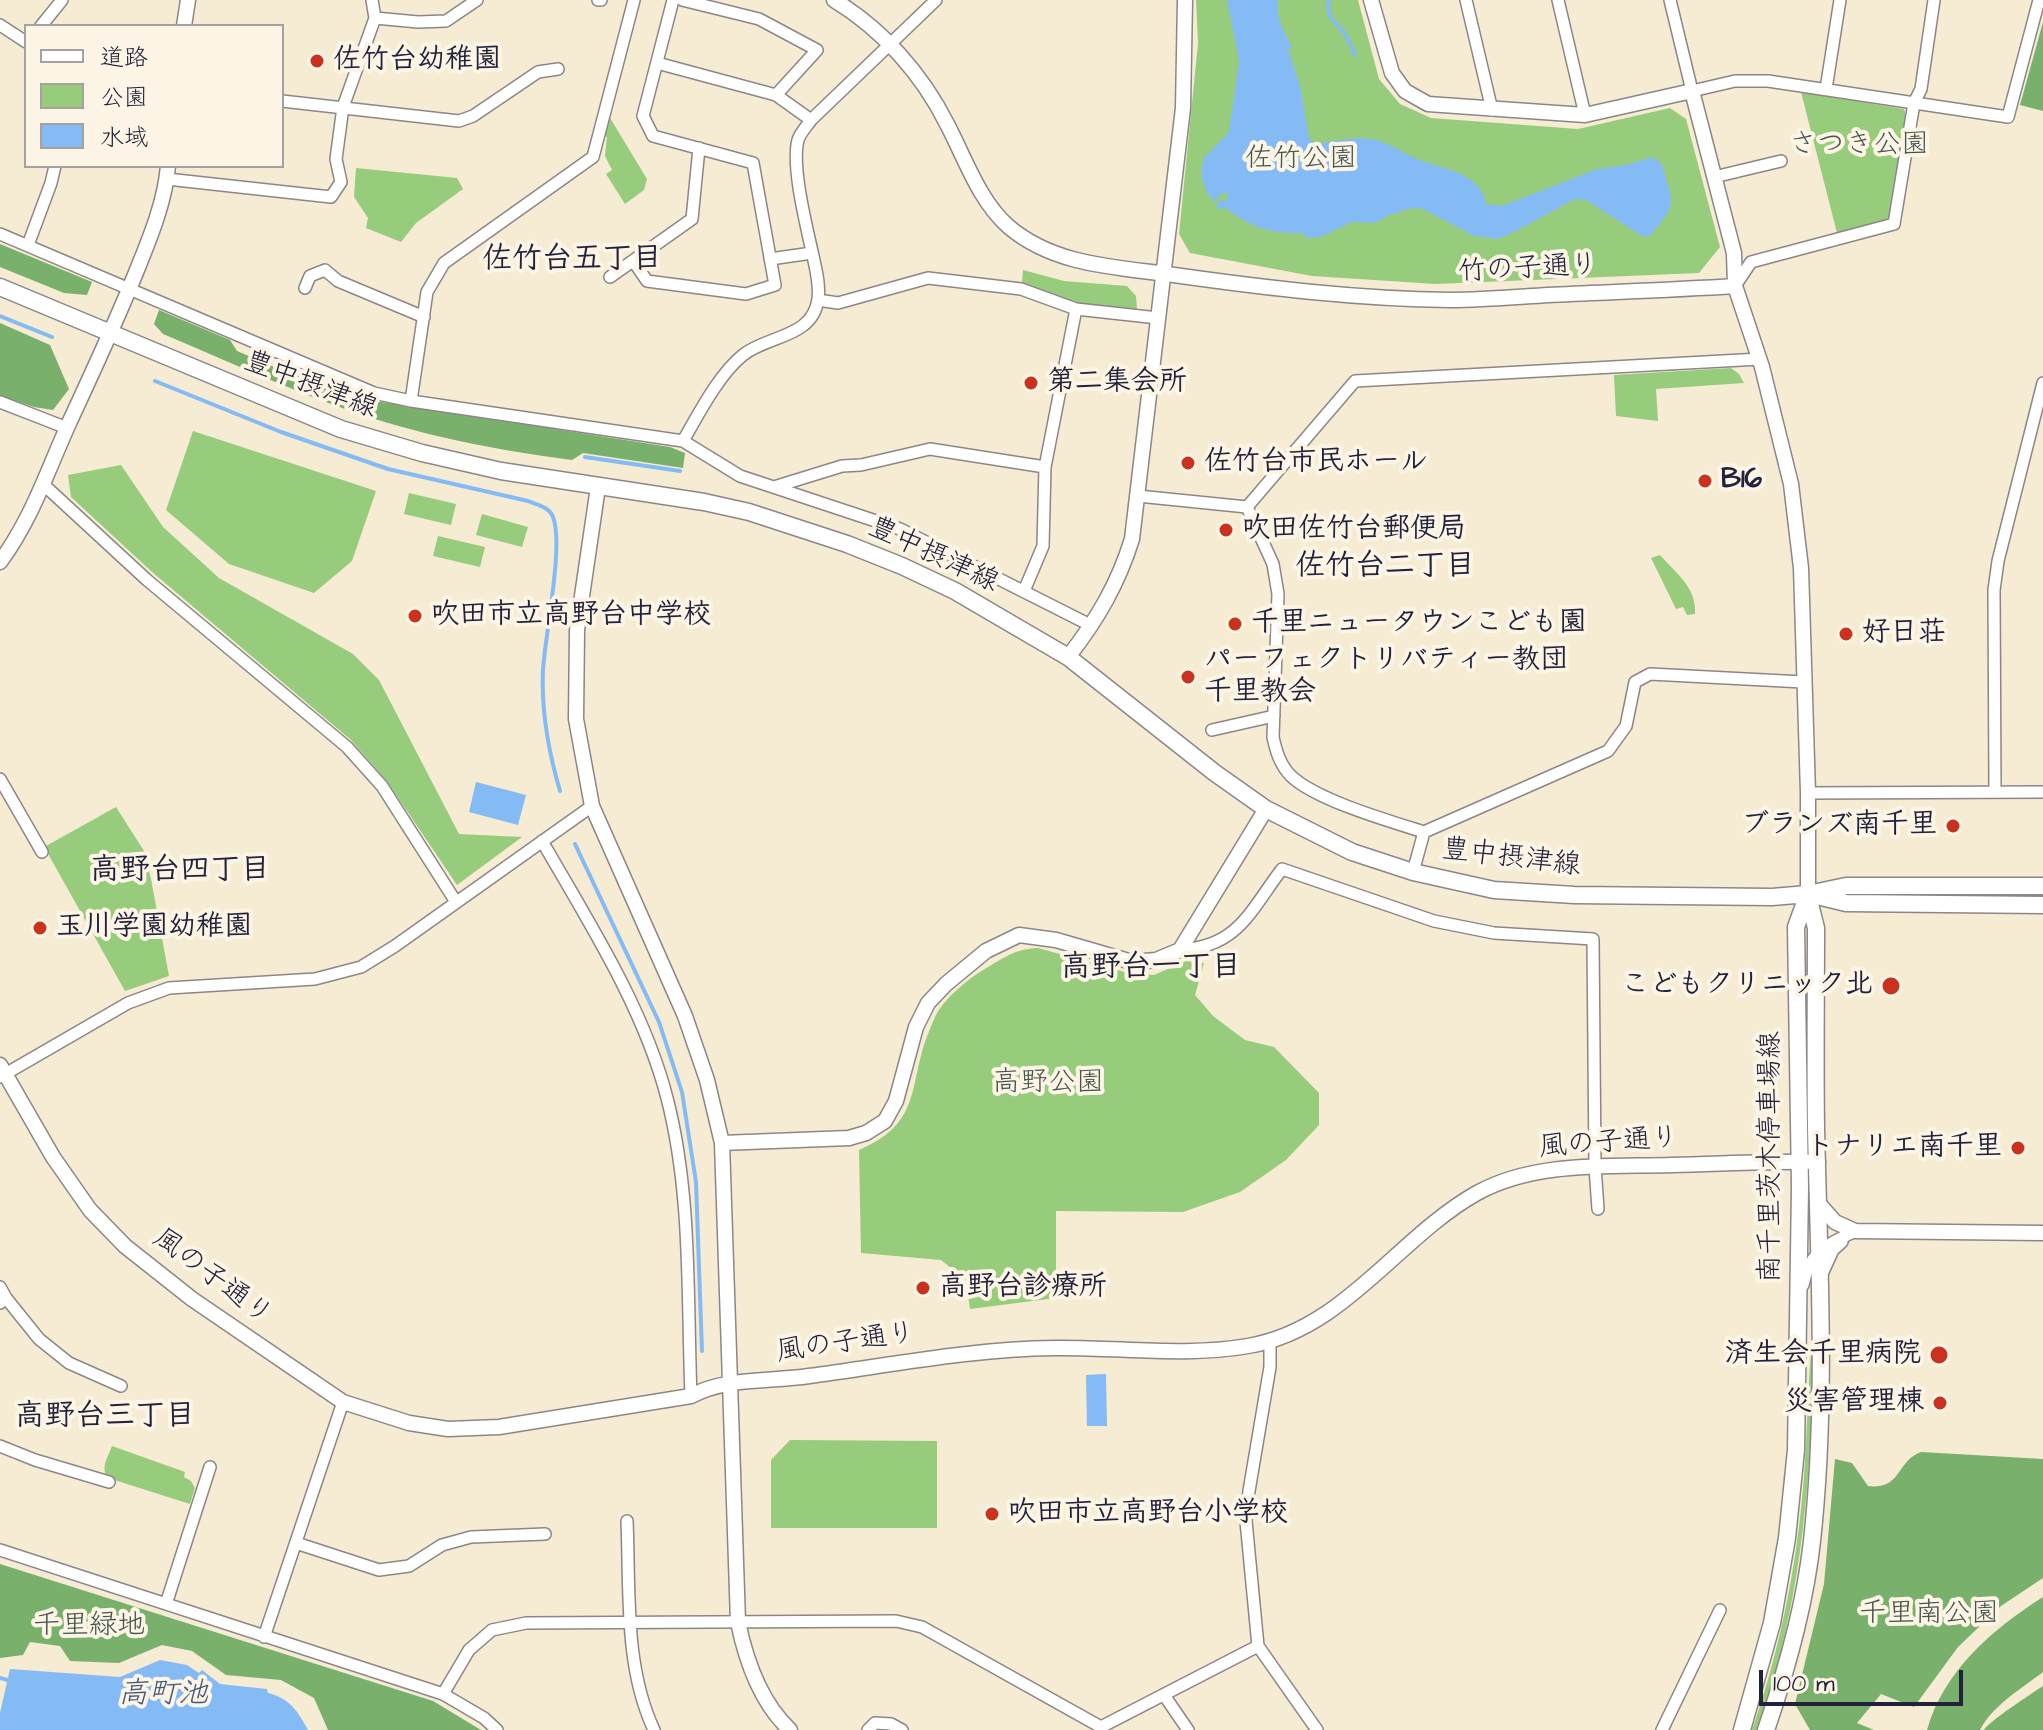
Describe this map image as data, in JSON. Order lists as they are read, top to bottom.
{
  "streets": {
    "main road": ["豊中摂津線", "南千里茨木停車場線"],
    "street": ["竹の子通り", "風の子通り"]
  },
  "crossings": [
    ["豊中摂津線", "南千里茨木停車場線"],
    ["風の子通り", "南千里茨木停車場線"]
  ],
  "districts": [
    "佐竹台五丁目",
    "佐竹台二丁目",
    "高野台四丁目",
    "高野台一丁目",
    "高野台三丁目"
  ],
  "water": ["高町池"],
  "parks": [
    "さつき公園",
    "佐竹公園",
    "高野公園",
    "千里南公園",
    "千里緑地"
  ],
  "places": [
    "佐竹台幼稚園",
    "第二集会所",
    "佐竹台市民ホール",
    "B16",
    "吹田佐竹台郵便局",
    "吹田市立高野台中学校",
    "千里ニュータウンこども園",
    "好日荘",
    "パーフェクトリバティー教団 千里教会",
    "ブランズ南千里",
    "玉川学園幼稚園",
    "こどもクリニック北",
    "トナリエ南千里",
    "高野台診療所",
    "済生会千里病院",
    "災害管理棟",
    "吹田市立高野台小学校"
  ],
  "legend": ["道路", "公園", "水域"],
  "scale_bar": "100 m"
}
